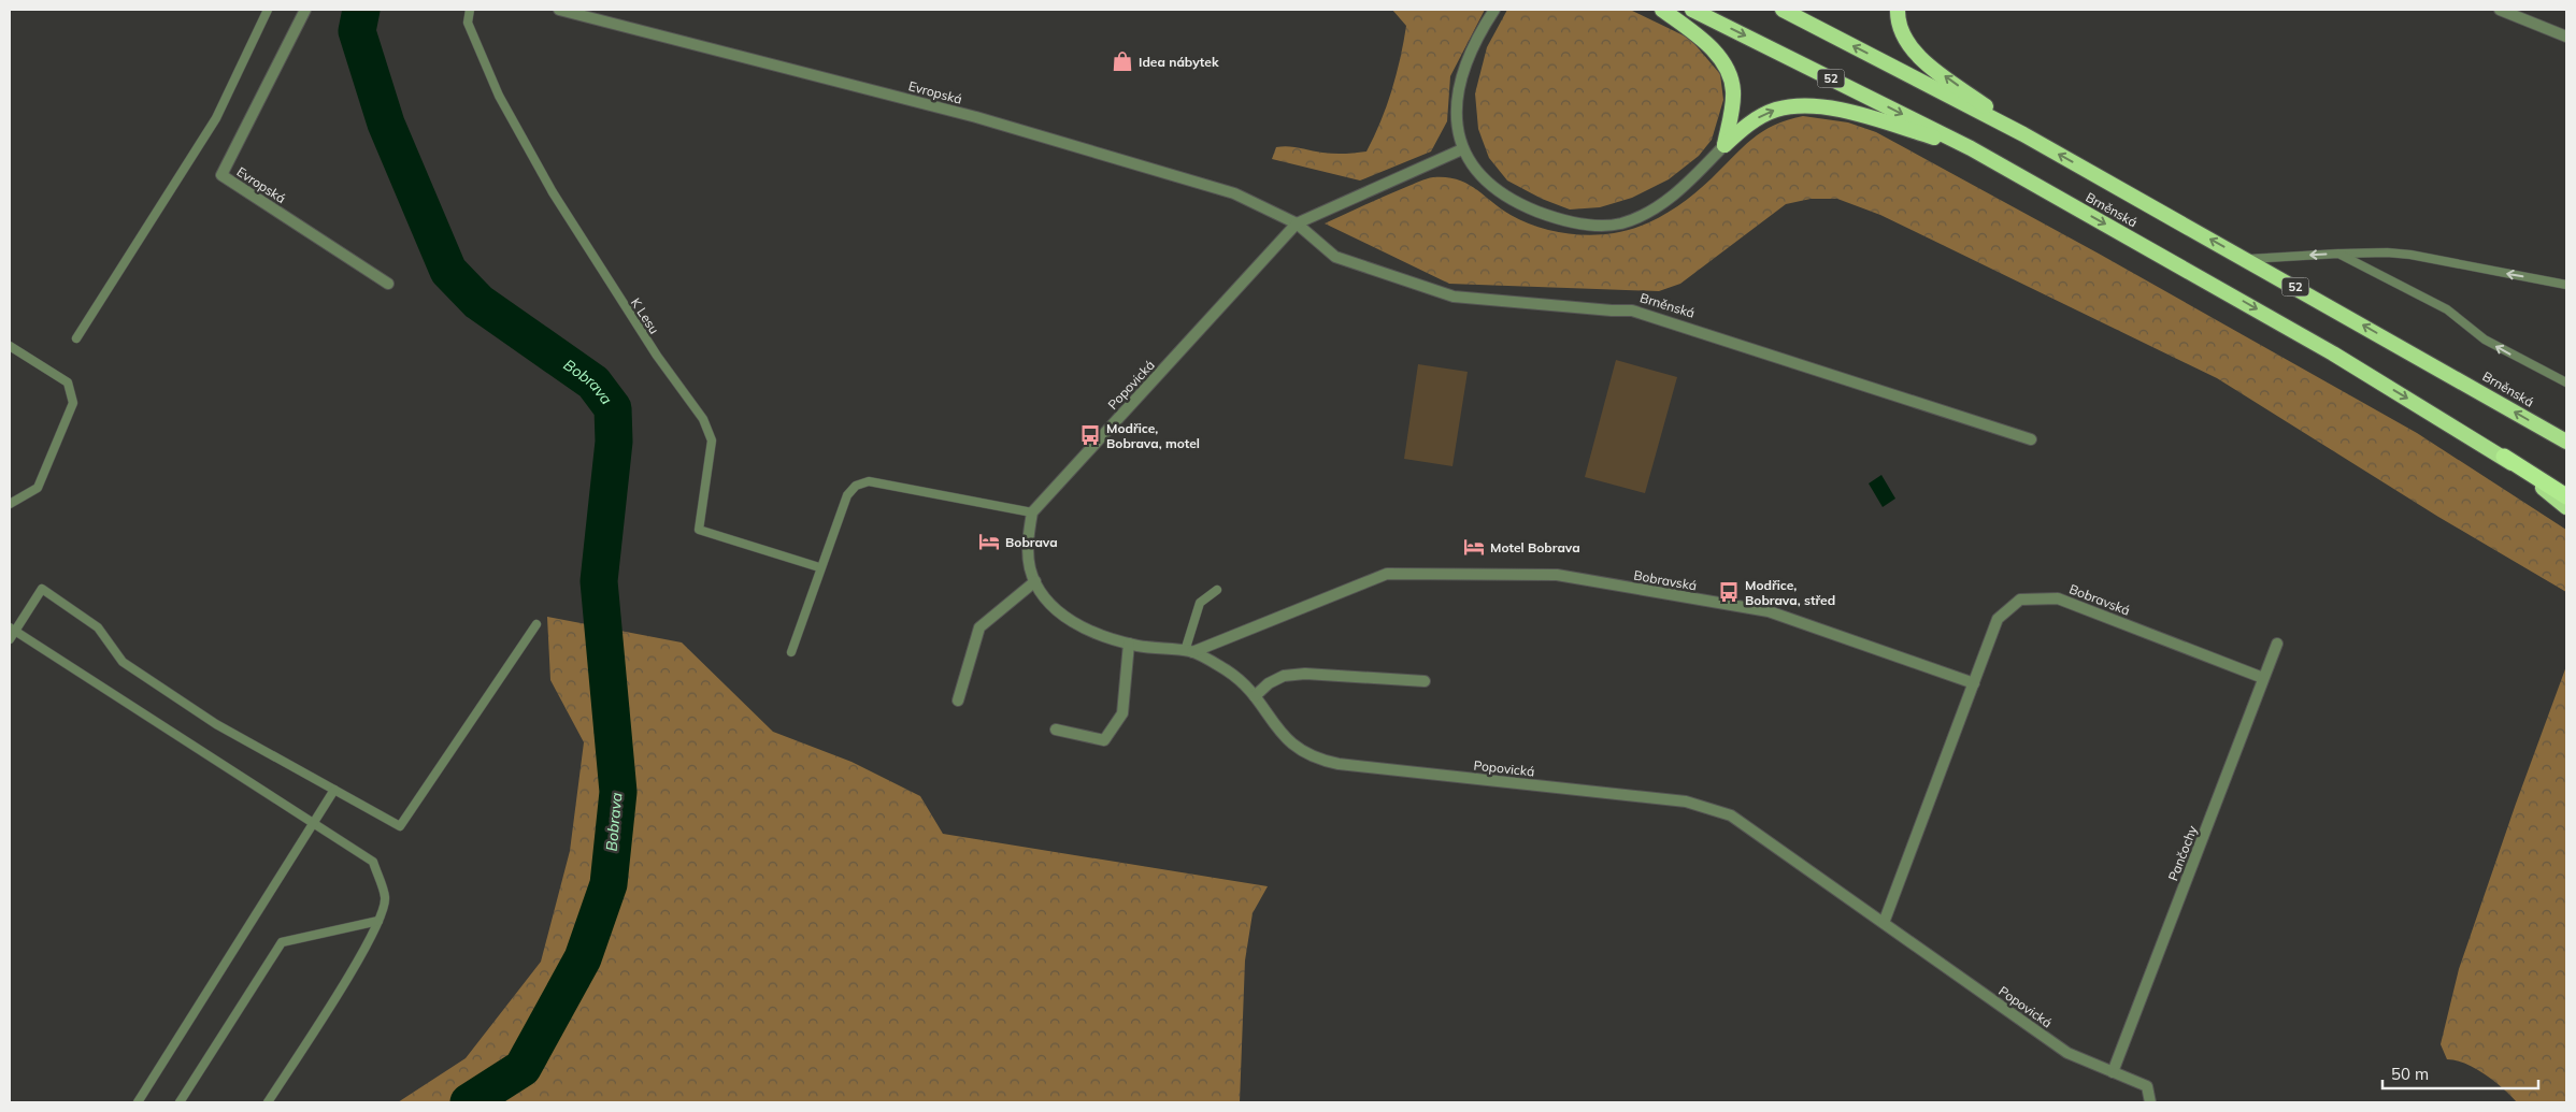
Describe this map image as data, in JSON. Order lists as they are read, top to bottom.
{
  "streets": {
    "highway": ["52", "Brněnská"],
    "street": [
      "Evropská",
      "Popovická",
      "Bobravská",
      "Pančochy"
    ],
    "lane": ["K Lesu"]
  },
  "crossings": [
    ["Evropská", "Brněnská"],
    ["Evropská", "Popovická"],
    ["Brněnská", "Popovická"],
    ["Popovická", "Bobravská"],
    ["Popovická", "Pančochy"],
    ["Bobravská", "Pančochy"]
  ],
  "water": ["Bobrava"],
  "places": {
    "shop": ["Idea nábytek"],
    "bus stop": ["Modřice, Bobrava, motel", "Modřice, Bobrava, střed"],
    "hotel": ["Bobrava", "Motel Bobrava"]
  },
  "scale_bar": "50 m"
}
